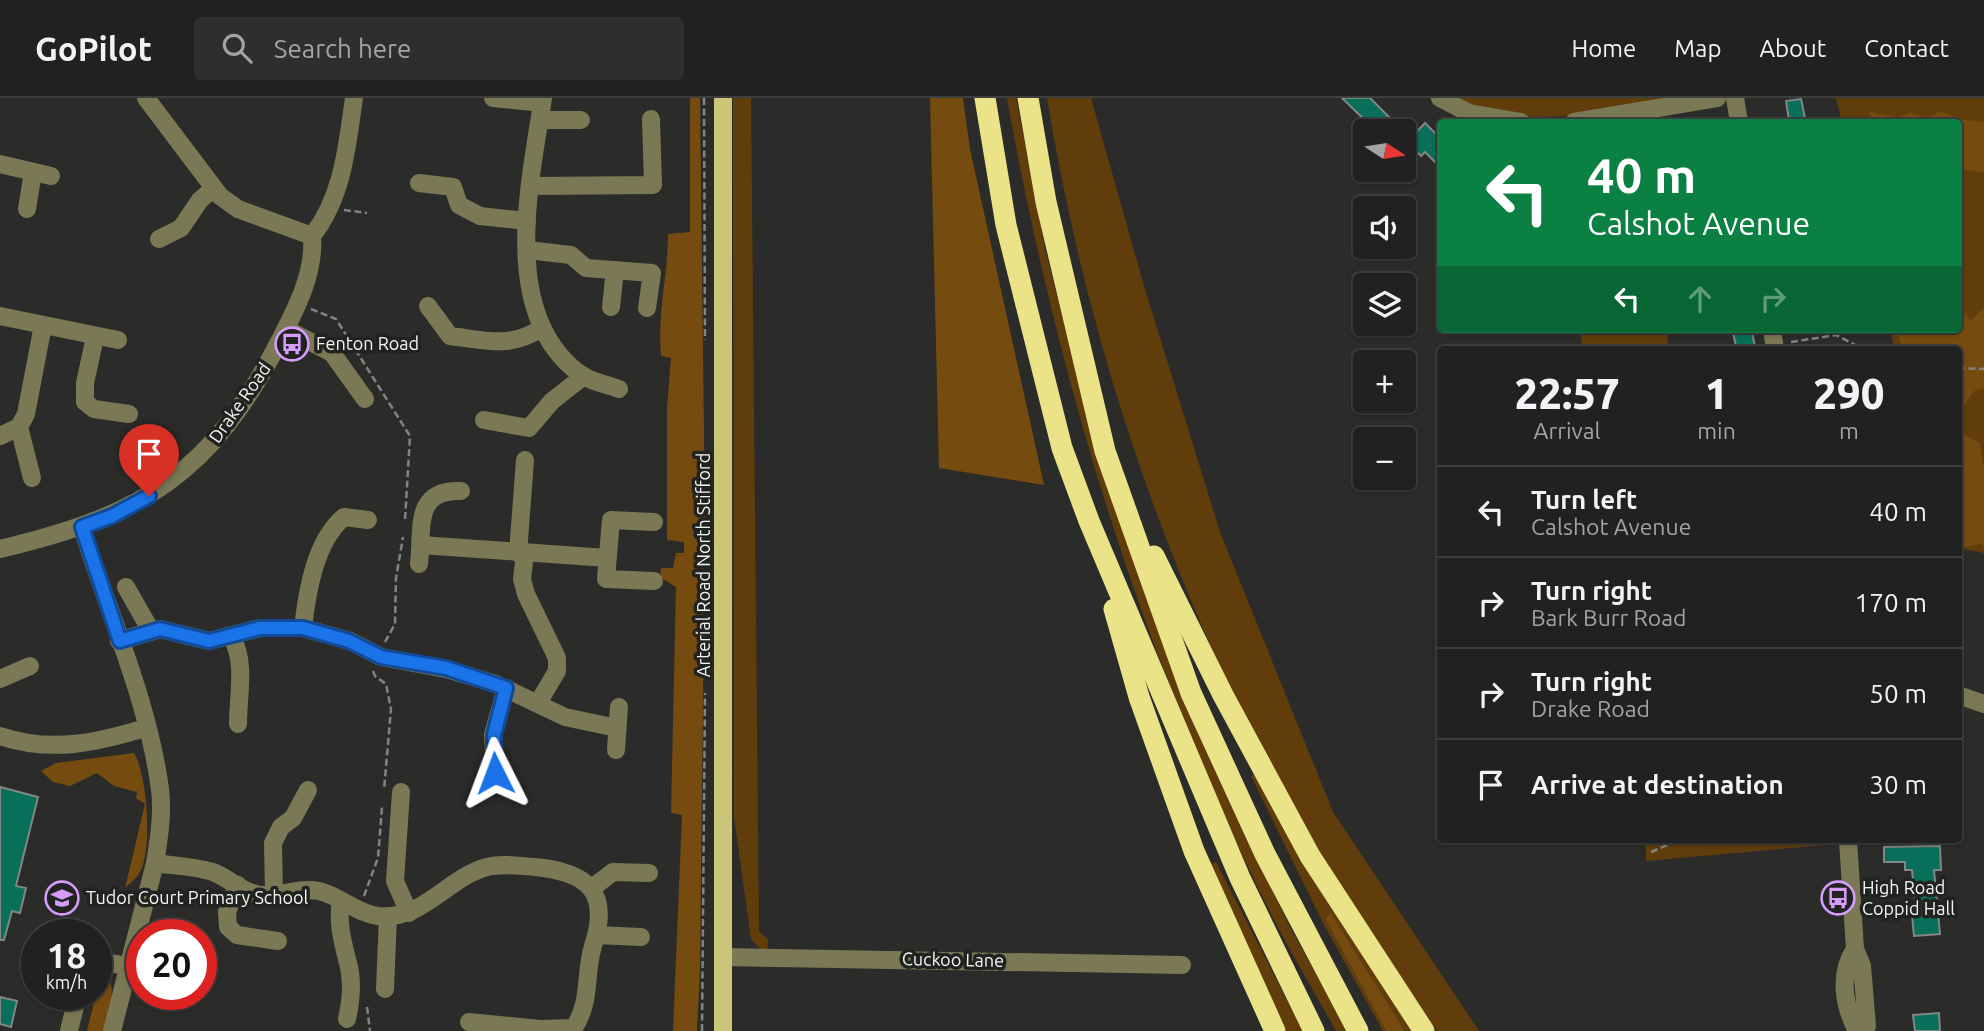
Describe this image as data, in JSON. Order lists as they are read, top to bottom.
{
  "streets": {
    "main road": ["Arterial Road North Stifford"],
    "street": ["Drake Road", "Cuckoo Lane"]
  },
  "crossings": [
    ["Arterial Road North Stifford", "Cuckoo Lane"]
  ],
  "places": {
    "bus stop": ["Fenton Road", "High Road Coppid Hall"],
    "school or university": ["Tudor Court Primary School"]
  },
  "north": "right",
  "page": {
    "header": "GoPilot",
    "search": "Search here",
    "nav": [
      "Home",
      "Map",
      "About",
      "Contact"
    ],
    "map_buttons": ["+", "−"],
    "turn": ["40 m", "Calshot Avenue"],
    "eta": [
      "22:57",
      "Arrival",
      "1",
      "min",
      "290",
      "m"
    ],
    "list": [
      {
        "name": "Turn left",
        "note": "Calshot Avenue",
        "value": "40 m"
      },
      {
        "name": "Turn right",
        "note": "Bark Burr Road",
        "value": "170 m"
      },
      {
        "name": "Turn right",
        "note": "Drake Road",
        "value": "50 m"
      },
      {
        "name": "Arrive at destination",
        "value": "30 m"
      }
    ],
    "speed": "18 km/h",
    "limit": "20"
  }
}
